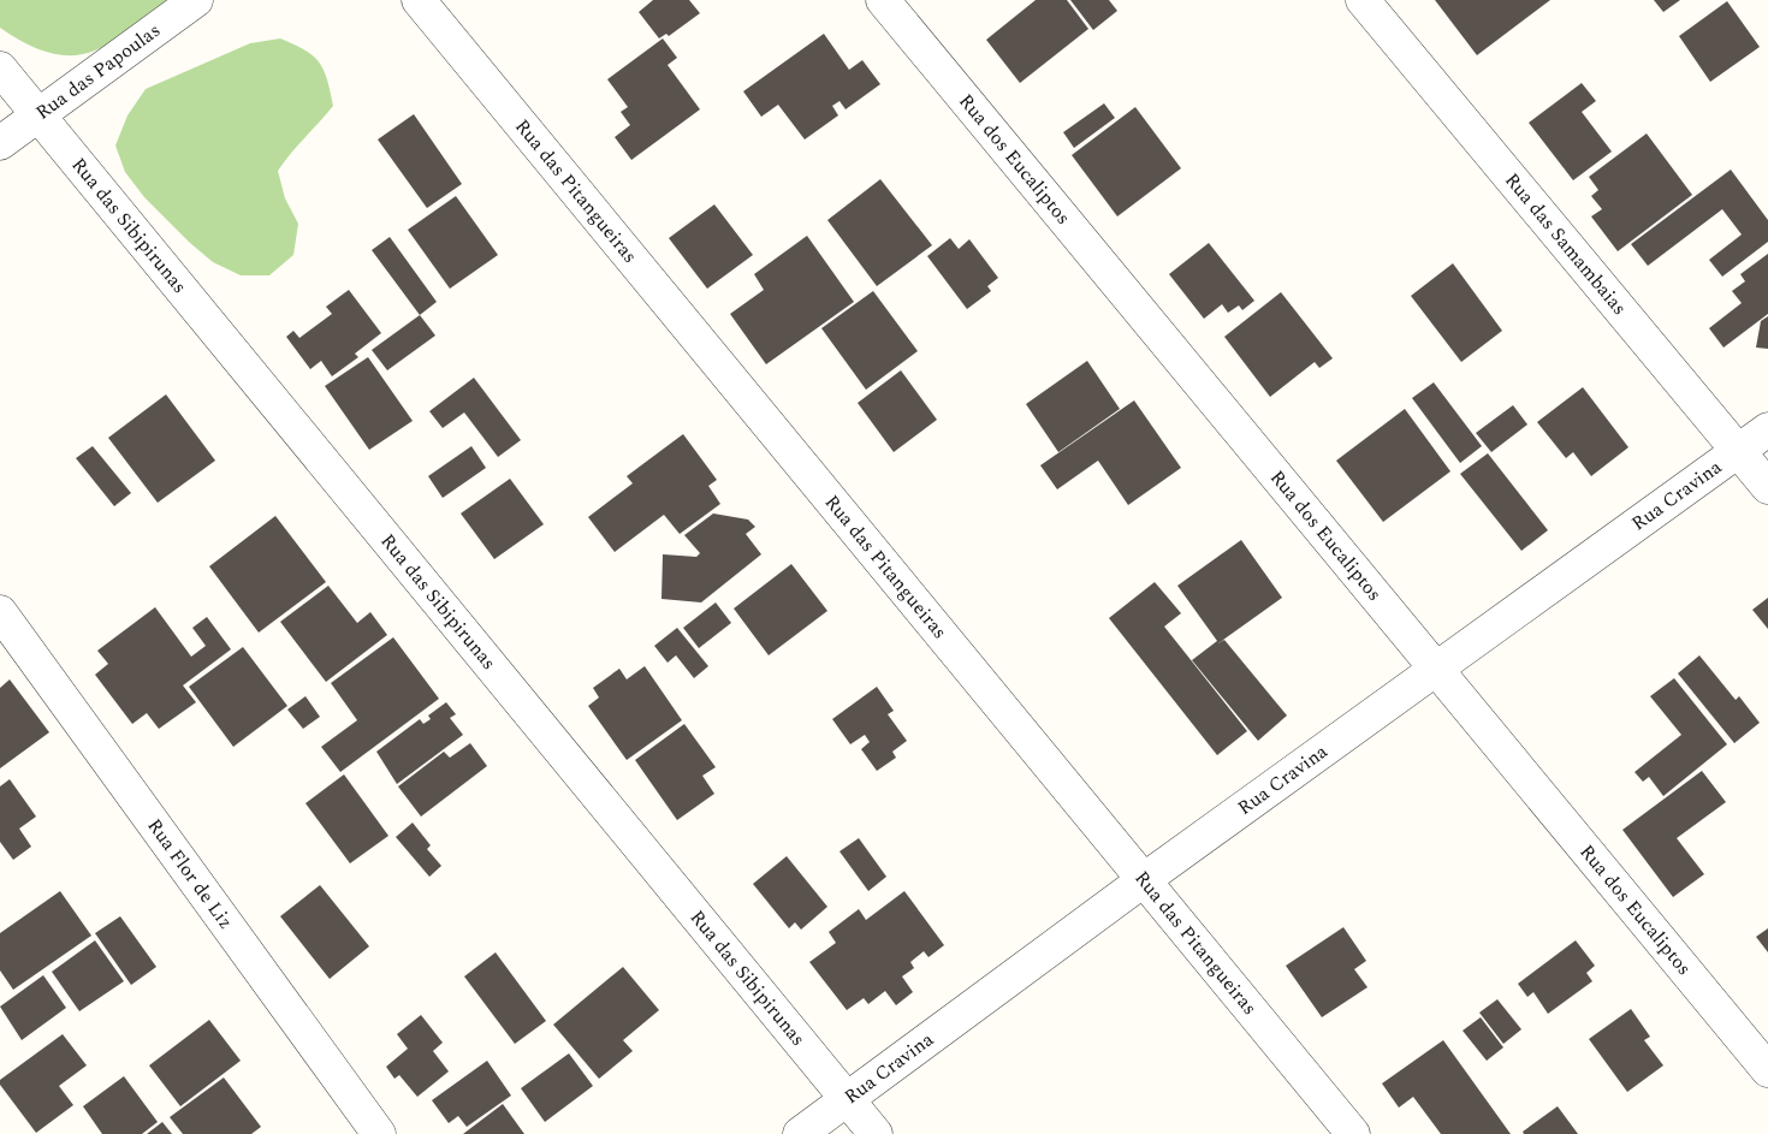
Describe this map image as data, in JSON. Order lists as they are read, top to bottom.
{
  "streets": {
    "street": [
      "Rua das Papoulas",
      "Rua dos Eucaliptos",
      "Rua das Pitangueiras",
      "Rua das Sibipirunas",
      "Rua das Samambaias",
      "Rua Cravina",
      "Rua Flor de Liz"
    ]
  },
  "crossings": [
    ["Rua das Papoulas", "Rua das Sibipirunas"],
    ["Rua dos Eucaliptos", "Rua Cravina"],
    ["Rua das Pitangueiras", "Rua Cravina"],
    ["Rua das Sibipirunas", "Rua Cravina"],
    ["Rua das Samambaias", "Rua Cravina"]
  ]
}
